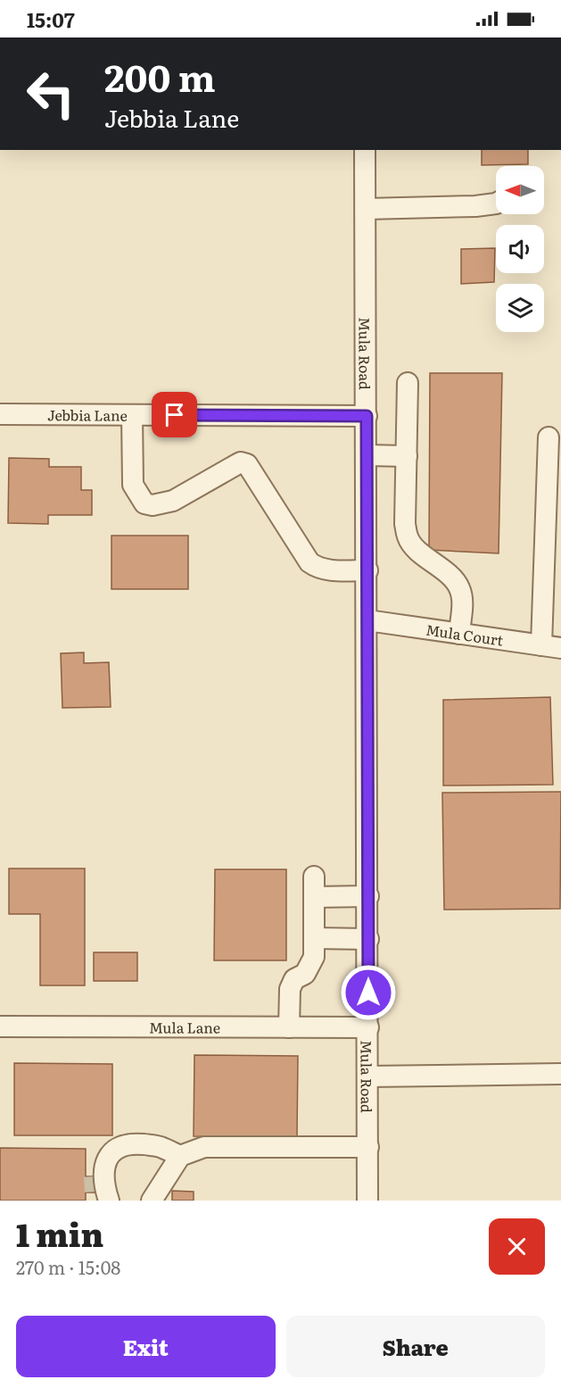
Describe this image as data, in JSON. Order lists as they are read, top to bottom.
{
  "streets": {
    "street": [
      "Mula Road",
      "Jebbia Lane",
      "Mula Court",
      "Mula Lane"
    ]
  },
  "crossings": [
    ["Mula Road", "Jebbia Lane"],
    ["Mula Road", "Mula Court"],
    ["Mula Road", "Mula Lane"]
  ],
  "north": "left",
  "page": {
    "status": "15:07",
    "turn": ["200 m", "Jebbia Lane"],
    "heading": ["1 min", "270 m · 15:08"],
    "buttons": ["Exit", "Share"]
  }
}
